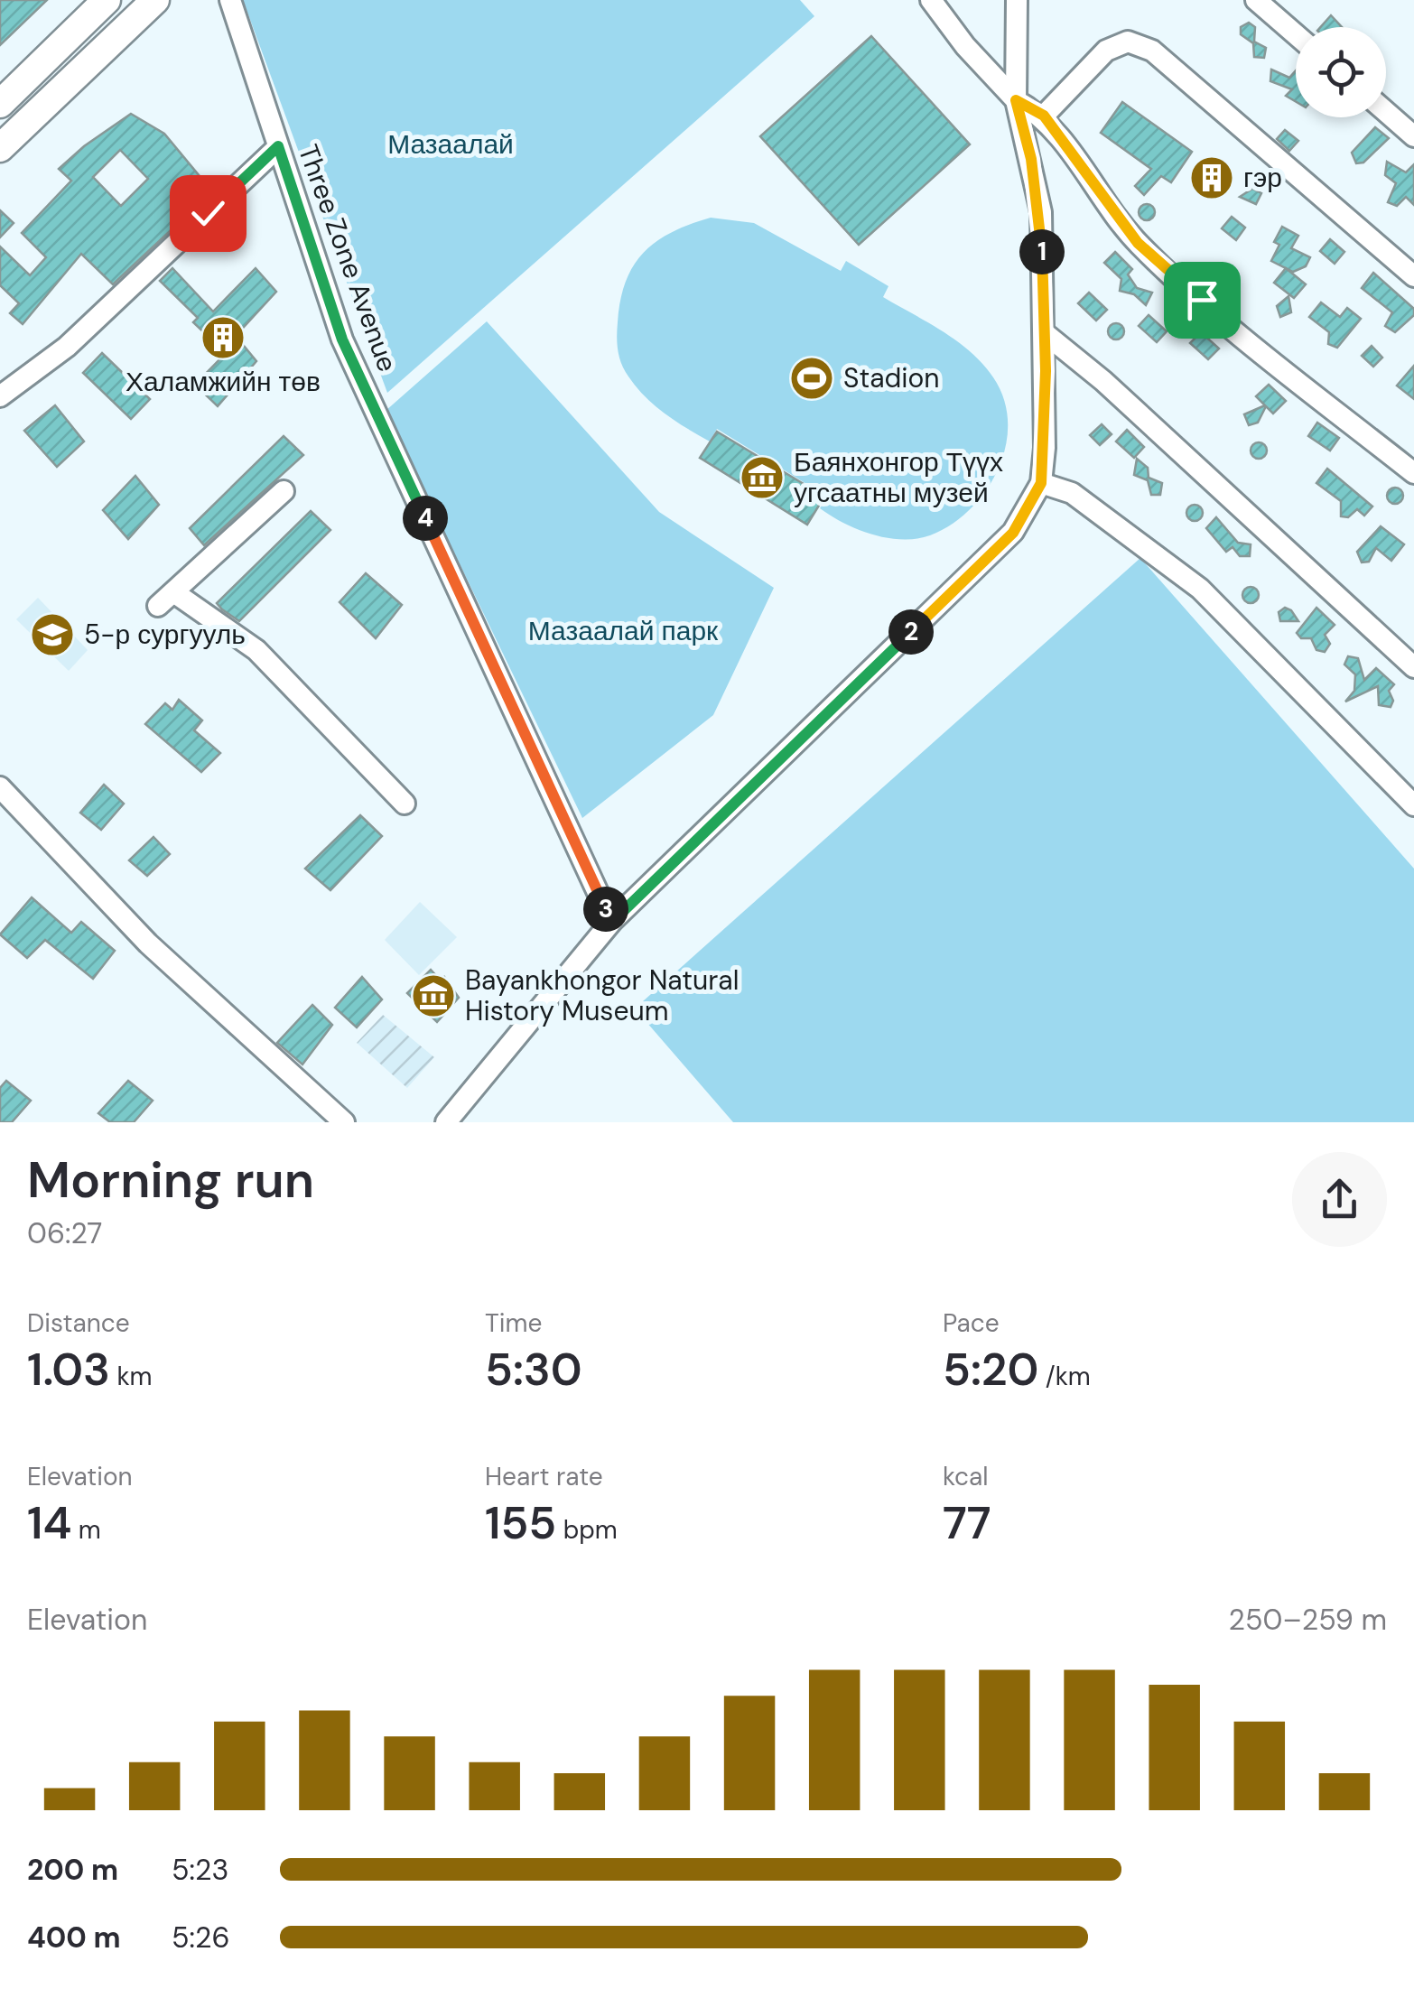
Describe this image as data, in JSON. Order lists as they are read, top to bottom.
{
  "streets": {
    "street": ["Three Zone Avenue"]
  },
  "parks": ["Мазаалай", "Мазаалай парк"],
  "places": {
    "building": ["гэр", "Халамжийн төв"],
    "sports": ["Stadion"],
    "museum": ["Баянхонгор Түүх угсаатны музей", "Bayankhongor Natural History Museum"],
    "school or university": ["5-р сургууль"]
  },
  "page": {
    "pins": [
      "1",
      "4",
      "2",
      "3"
    ],
    "heading": ["Morning run", "06:27"],
    "stats": [
      ["Distance", "1.03 km"],
      ["Time", "5:30"],
      ["Pace", "5:20 /km"],
      ["Elevation", "14 m"],
      ["Heart rate", "155 bpm"],
      ["kcal", "77"]
    ],
    "chart": ["Elevation", "250–259 m"],
    "list": [
      {
        "name": "200 m",
        "note": "5:23"
      },
      {
        "name": "400 m",
        "note": "5:26"
      }
    ]
  }
}
